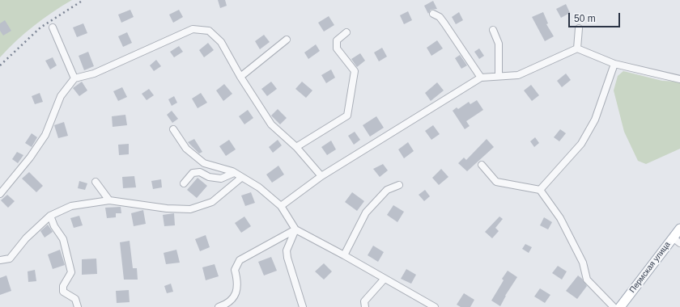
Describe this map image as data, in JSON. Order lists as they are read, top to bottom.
{
  "streets": {
    "main road": ["Пермская улица"]
  },
  "scale_bar": "50 m"
}
